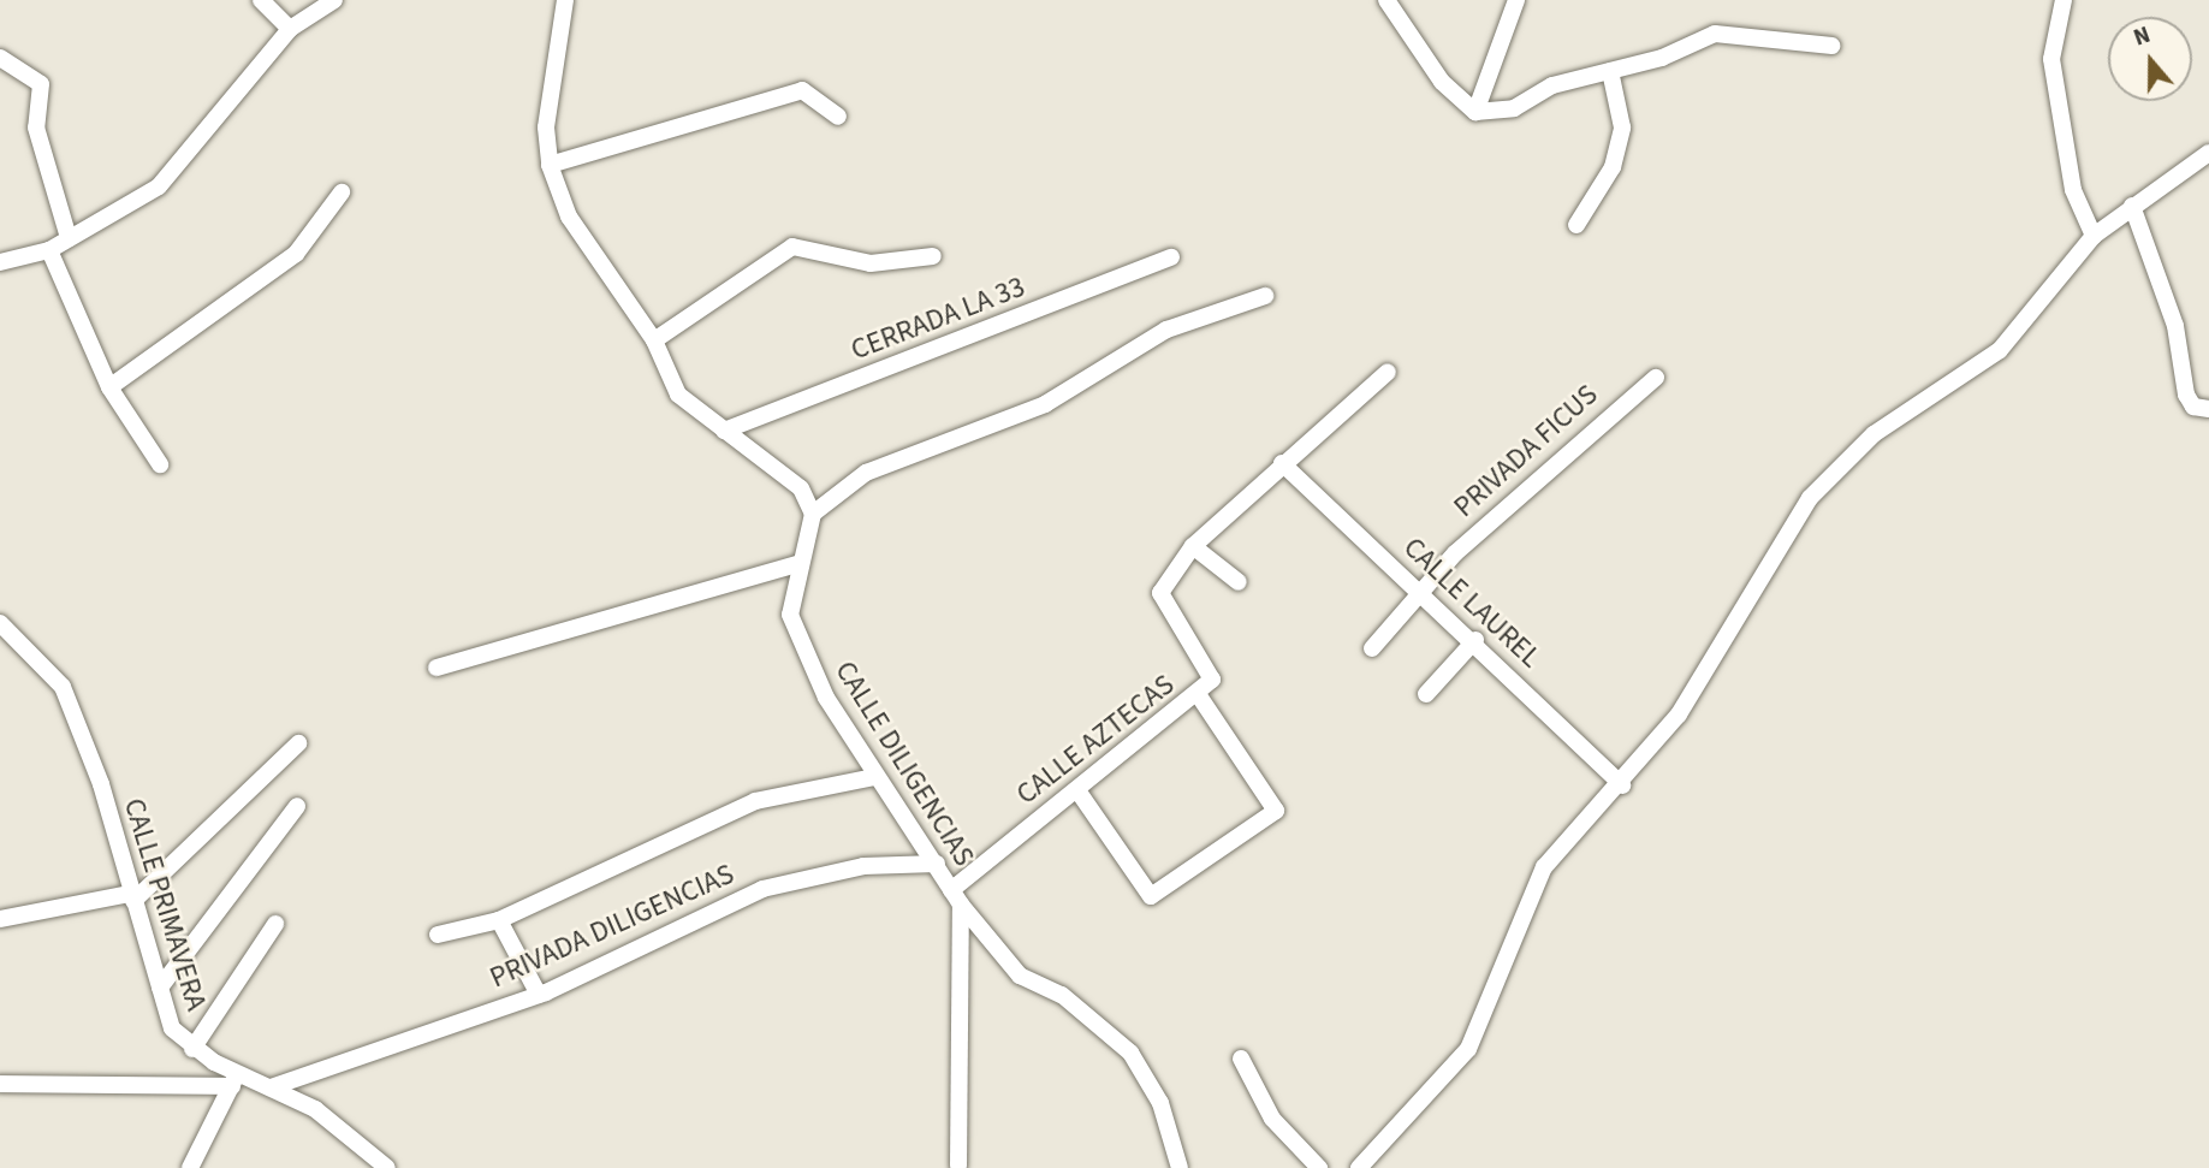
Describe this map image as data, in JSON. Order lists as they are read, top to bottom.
{
  "streets": {
    "street": [
      "CERRADA LA 33",
      "PRIVADA FICUS",
      "CALLE LAUREL",
      "CALLE AZTECAS",
      "CALLE DILIGENCIAS",
      "CALLE PRIMAVERA",
      "PRIVADA DILIGENCIAS"
    ]
  },
  "crossings": [
    ["PRIVADA FICUS", "CALLE LAUREL"],
    ["CALLE LAUREL", "CALLE AZTECAS"],
    ["CALLE AZTECAS", "CALLE DILIGENCIAS"],
    ["CALLE DILIGENCIAS", "PRIVADA DILIGENCIAS"],
    ["CALLE PRIMAVERA", "PRIVADA DILIGENCIAS"]
  ],
  "north": "top"
}
